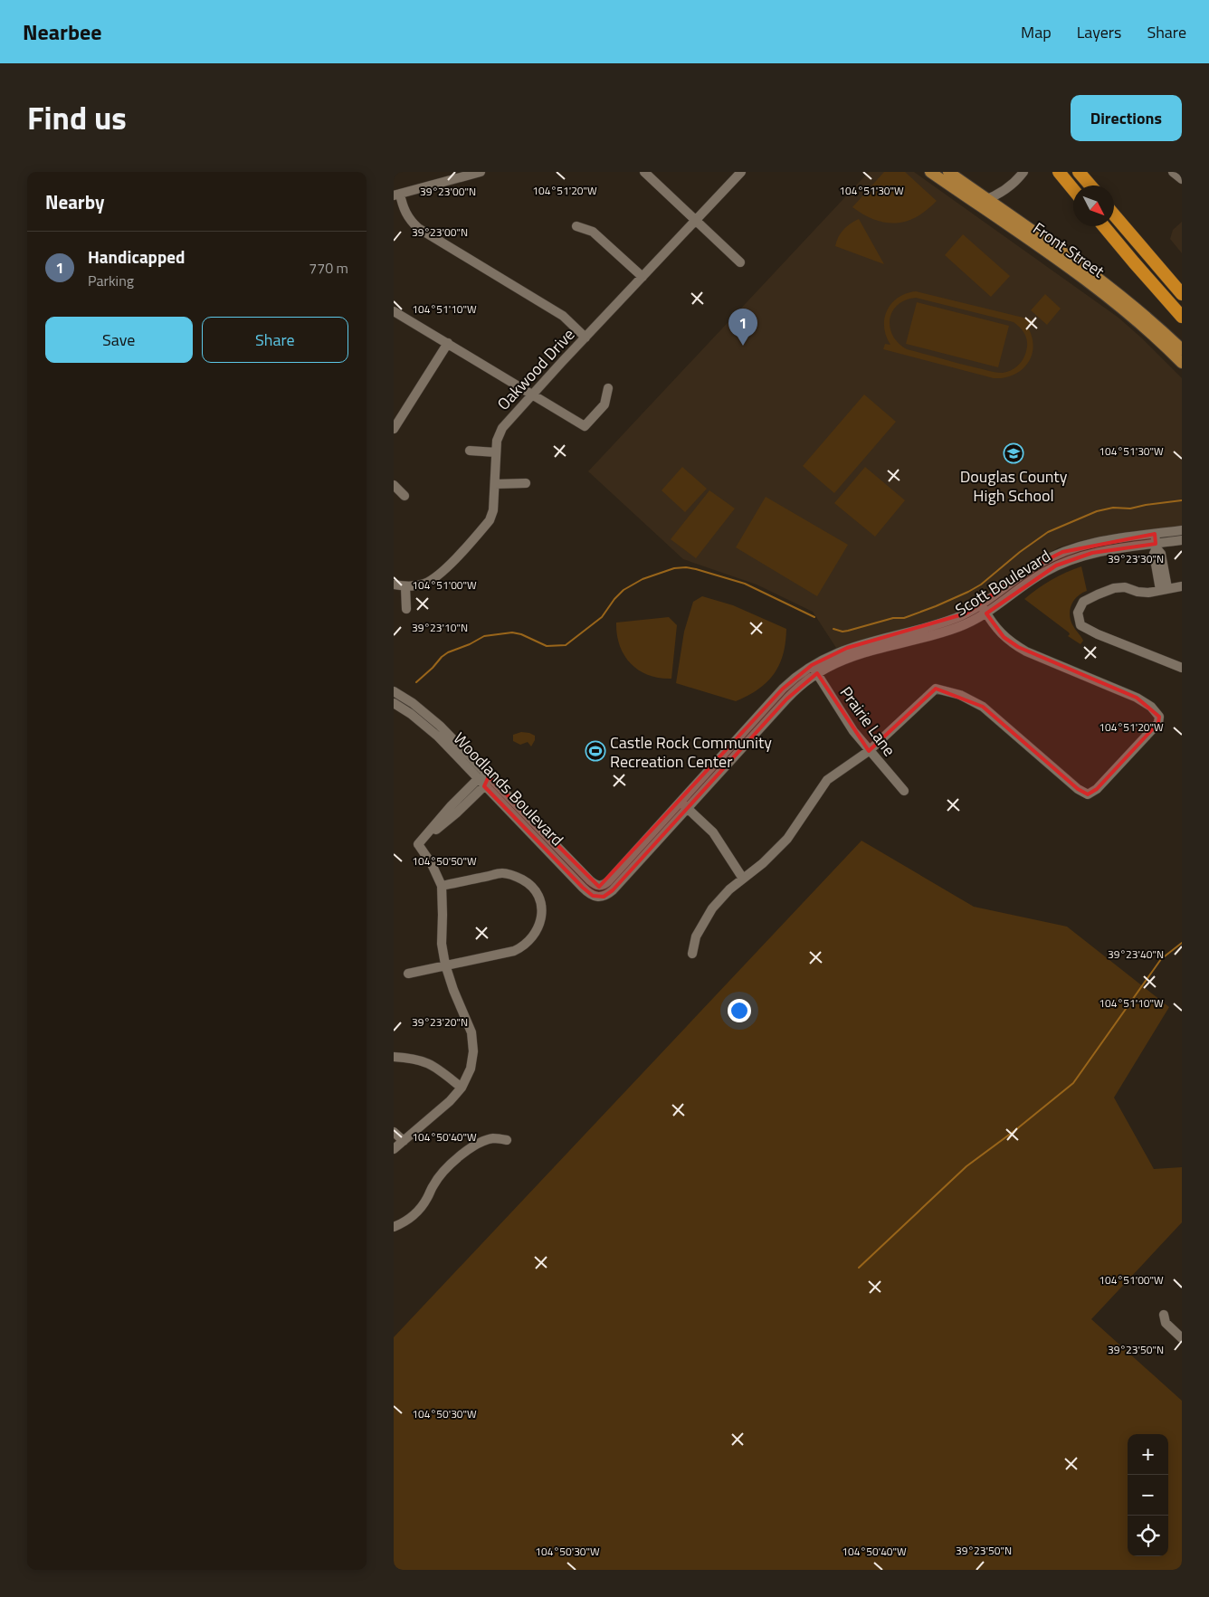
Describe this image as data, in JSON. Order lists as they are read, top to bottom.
{
  "streets": {
    "main road": ["Front Street"],
    "street": [
      "Oakwood Drive",
      "Scott Boulevard",
      "Prairie Lane",
      "Woodlands Boulevard"
    ]
  },
  "crossings": [
    ["Scott Boulevard", "Prairie Lane"],
    ["Scott Boulevard", "Woodlands Boulevard"]
  ],
  "places": {
    "school or university": ["Douglas County High School"],
    "sports": ["Castle Rock Community Recreation Center"]
  },
  "north": "bottom right",
  "page": {
    "header": "Nearbee",
    "nav": ["Map", "Layers", "Share"],
    "title": "Find us",
    "buttons": [
      "Directions",
      ["Save", "Share"]
    ],
    "heading": "Nearby",
    "list": [
      {
        "mark": "1",
        "name": "Handicapped",
        "note": "Parking",
        "value": "770 m"
      }
    ],
    "pins": "1",
    "map_buttons": ["+", "−"]
  },
  "coordinates": [
    "104°51'20\"W",
    "104°51'30\"W",
    "39°23'00\"N",
    "104°51'10\"W",
    "39°23'30\"N",
    "104°51'00\"W",
    "39°23'10\"N",
    "104°50'50\"W",
    "39°23'40\"N",
    "39°23'20\"N",
    "104°50'40\"W",
    "39°23'50\"N",
    "104°50'30\"W"
  ]
}
